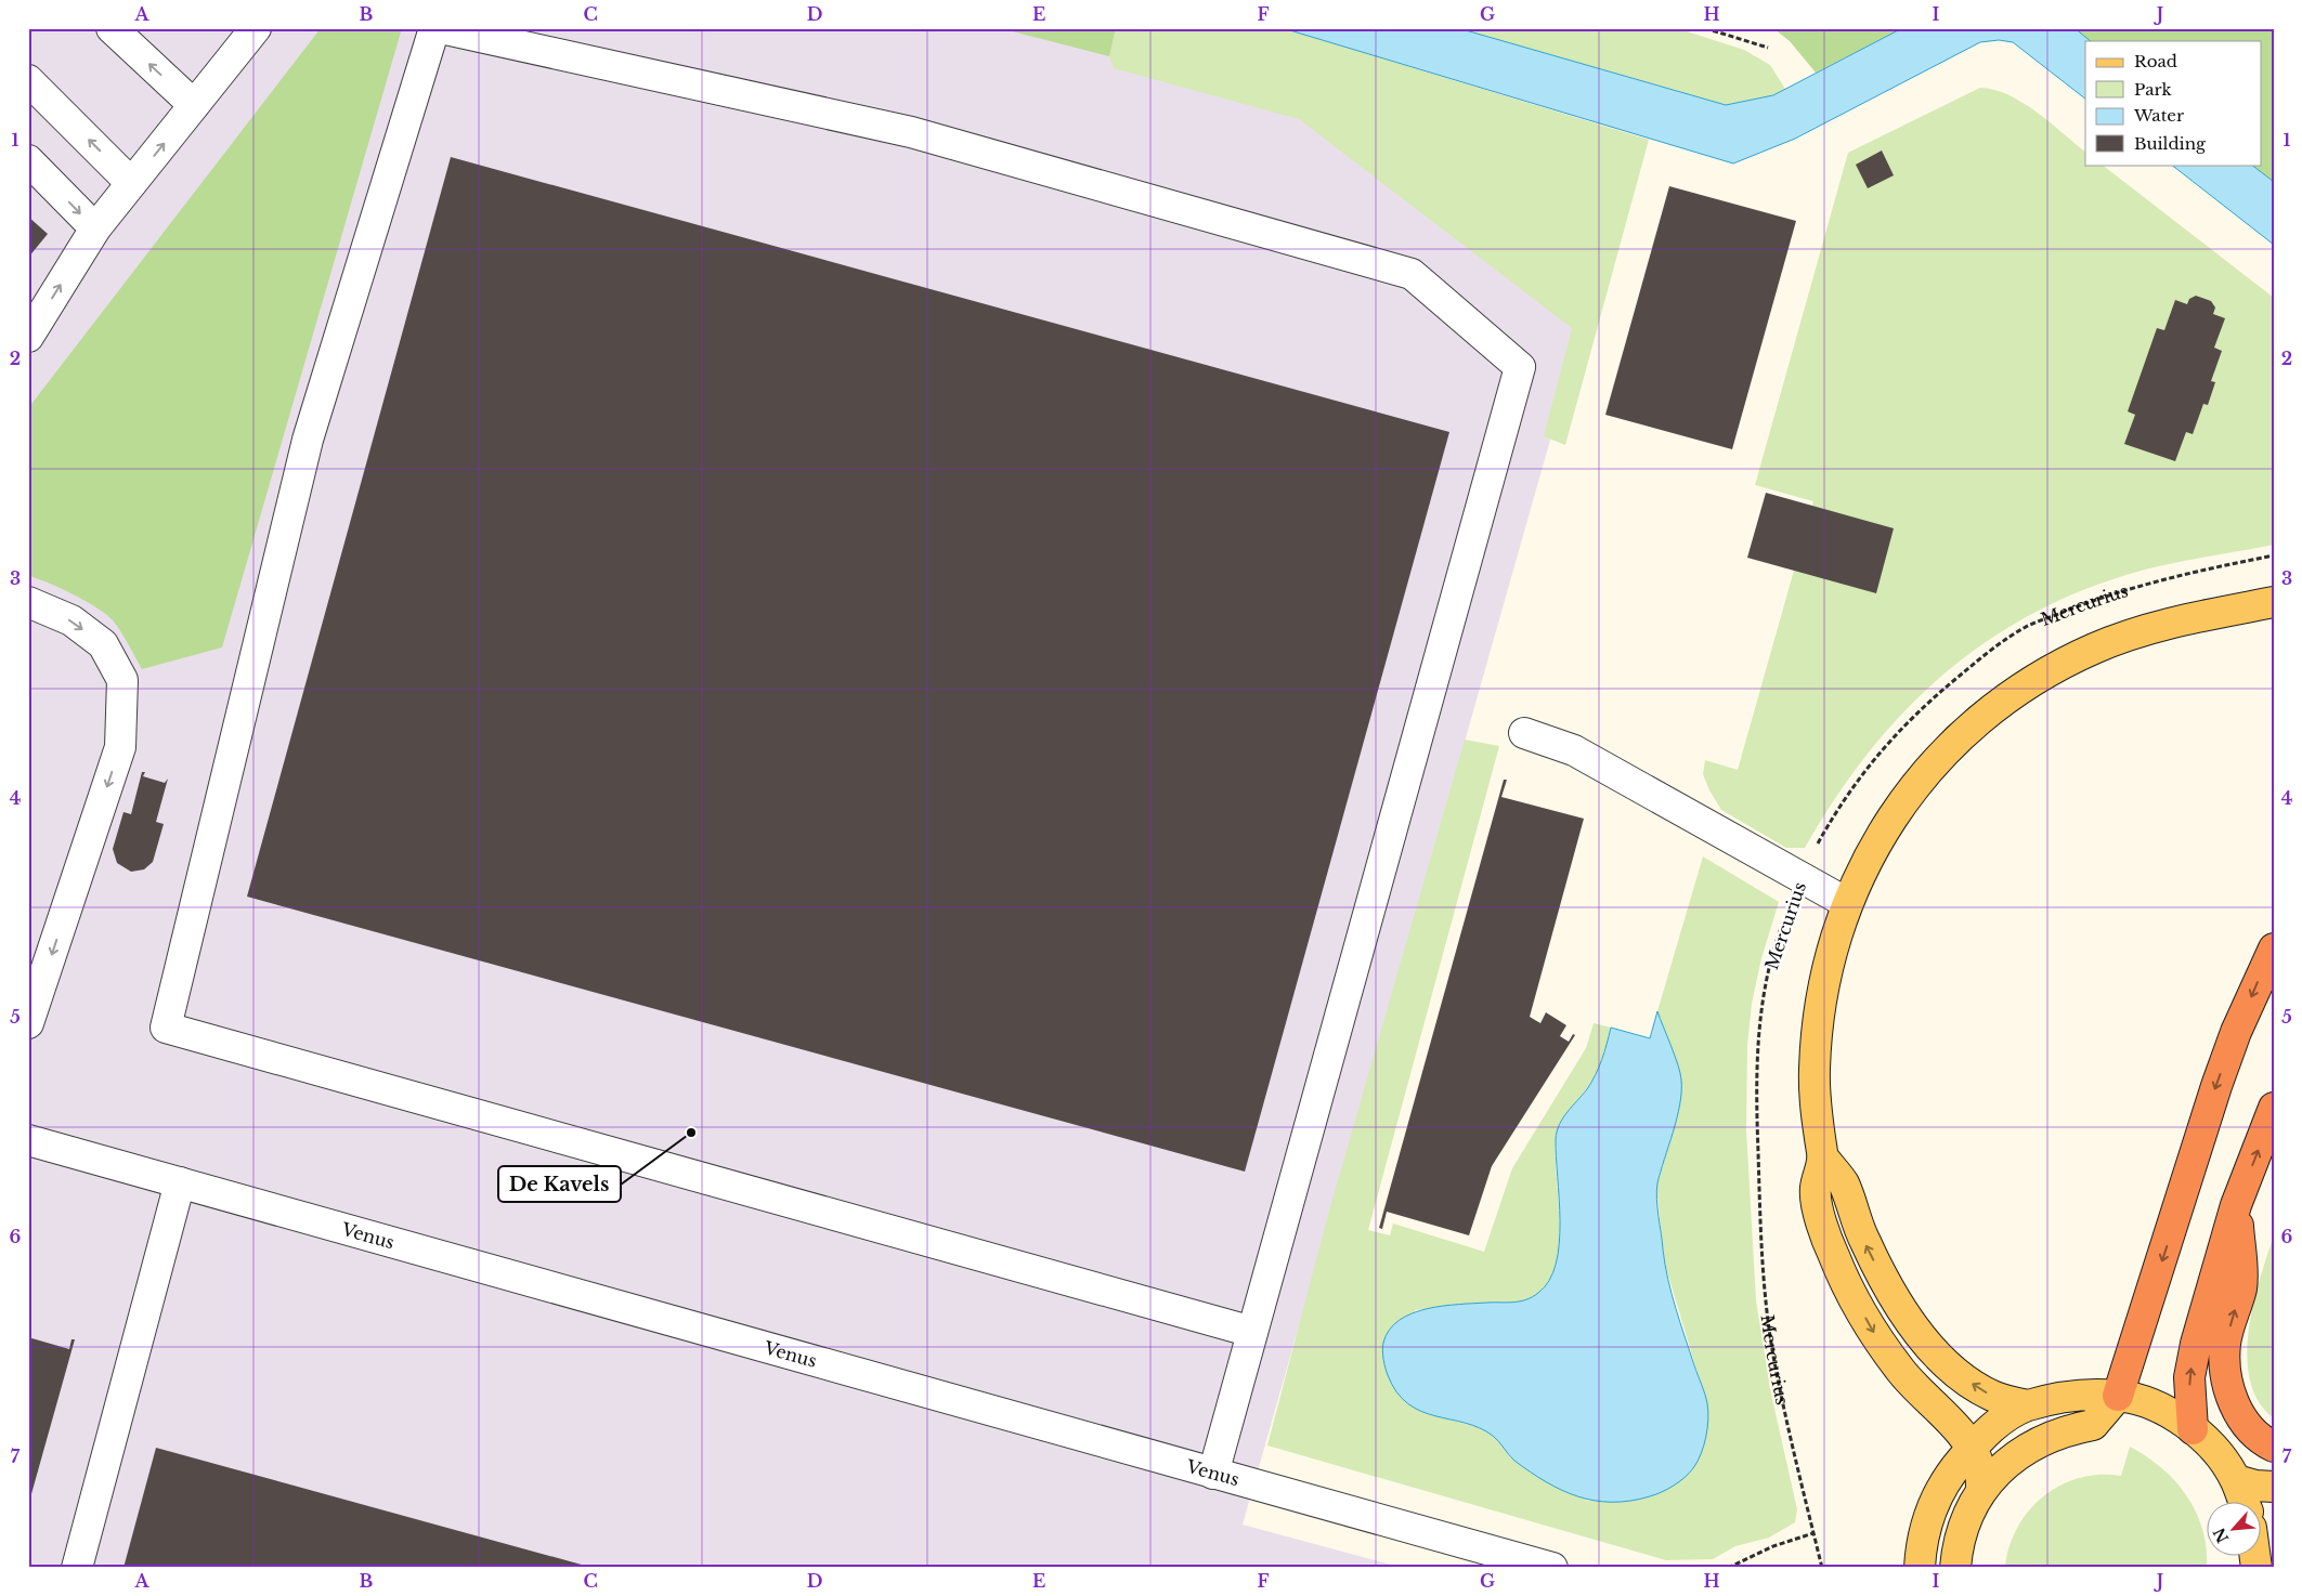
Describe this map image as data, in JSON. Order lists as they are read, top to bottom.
{
  "streets": {
    "street": ["Venus"],
    "path": ["Mercurius"]
  },
  "places": ["De Kavels"],
  "legend": [
    "Road",
    "Park",
    "Water",
    "Building"
  ],
  "north": "bottom left",
  "grid": {
    "columns": [
      "A",
      "B",
      "C",
      "D",
      "E",
      "F",
      "G",
      "H",
      "I",
      "J"
    ],
    "rows": [
      "1",
      "2",
      "3",
      "4",
      "5",
      "6",
      "7"
    ]
  }
}
